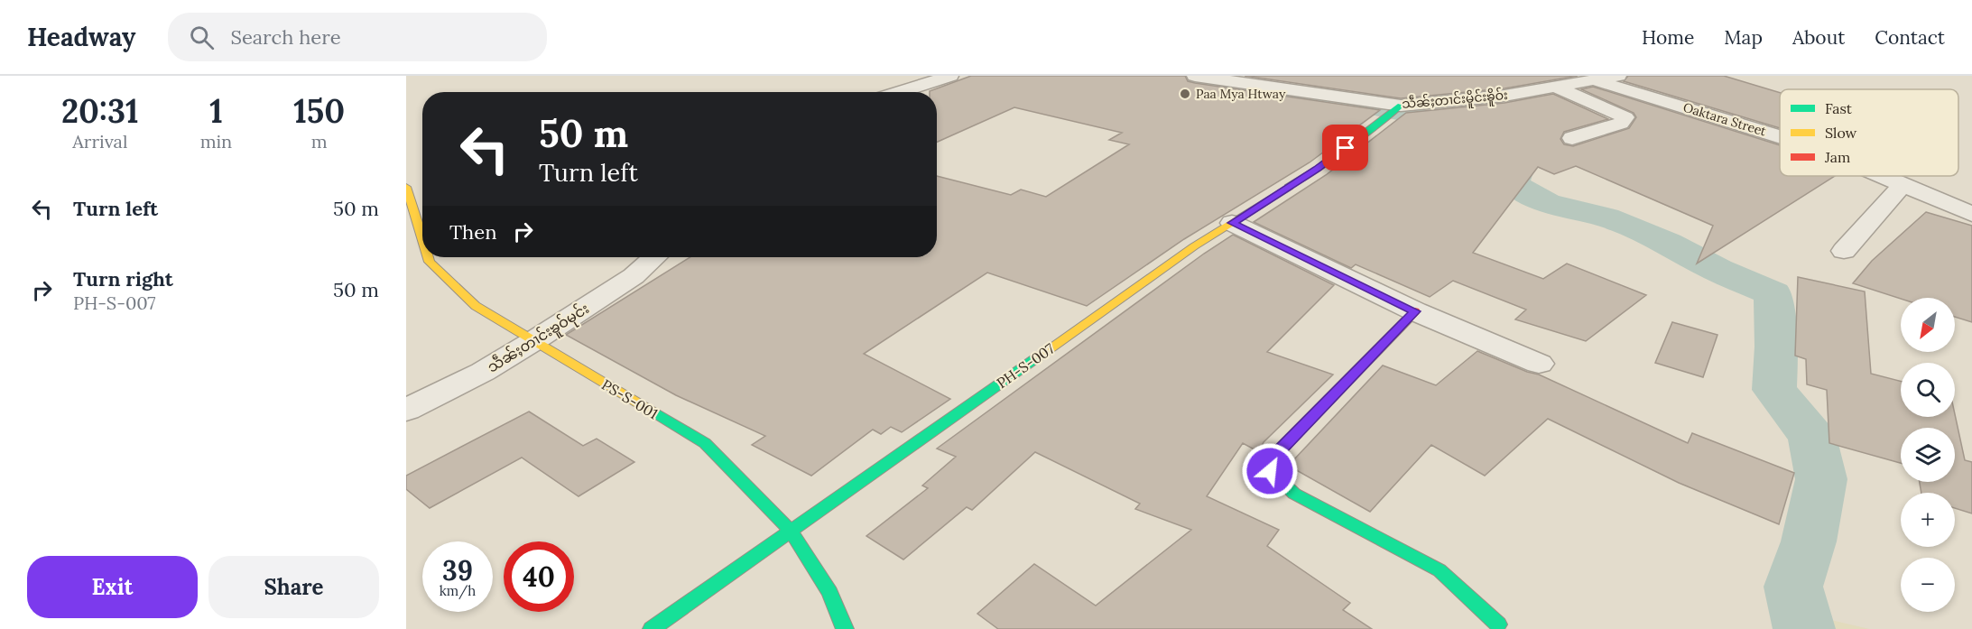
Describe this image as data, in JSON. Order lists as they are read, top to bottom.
{
  "streets": {
    "street": [
      "သဵၼ်ႈတၢင်းမိူင်းၶိူဝ်း",
      "Oaktara Street",
      "သဵၼ်ႈတၢင်းၶူဝ်မုင်း",
      "PH-S-007",
      "PS-S-001"
    ]
  },
  "crossings": [
    ["သဵၼ်ႈတၢင်းမိူင်းၶိူဝ်း", "Oaktara Street"],
    ["သဵၼ်ႈတၢင်းမိူင်းၶိူဝ်း", "PH-S-007"],
    ["သဵၼ်ႈတၢင်းၶူဝ်မုင်း", "PS-S-001"],
    ["PH-S-007", "PS-S-001"]
  ],
  "places": ["Paa Mya Htway"],
  "legend": ["Fast", "Slow", "Jam"],
  "north": "bottom left",
  "page": {
    "header": "Headway",
    "search": "Search here",
    "nav": [
      "Home",
      "Map",
      "About",
      "Contact"
    ],
    "eta": [
      "20:31",
      "Arrival",
      "1",
      "min",
      "150",
      "m"
    ],
    "turn": ["50 m", "Turn left"],
    "list": [
      {
        "name": "Turn left",
        "value": "50 m"
      },
      {
        "name": "Turn right",
        "note": "PH-S-007",
        "value": "50 m"
      }
    ],
    "then": "Then",
    "map_buttons": ["+", "−"],
    "speed": "39 km/h",
    "limit": "40",
    "buttons": ["Exit", "Share"]
  }
}
